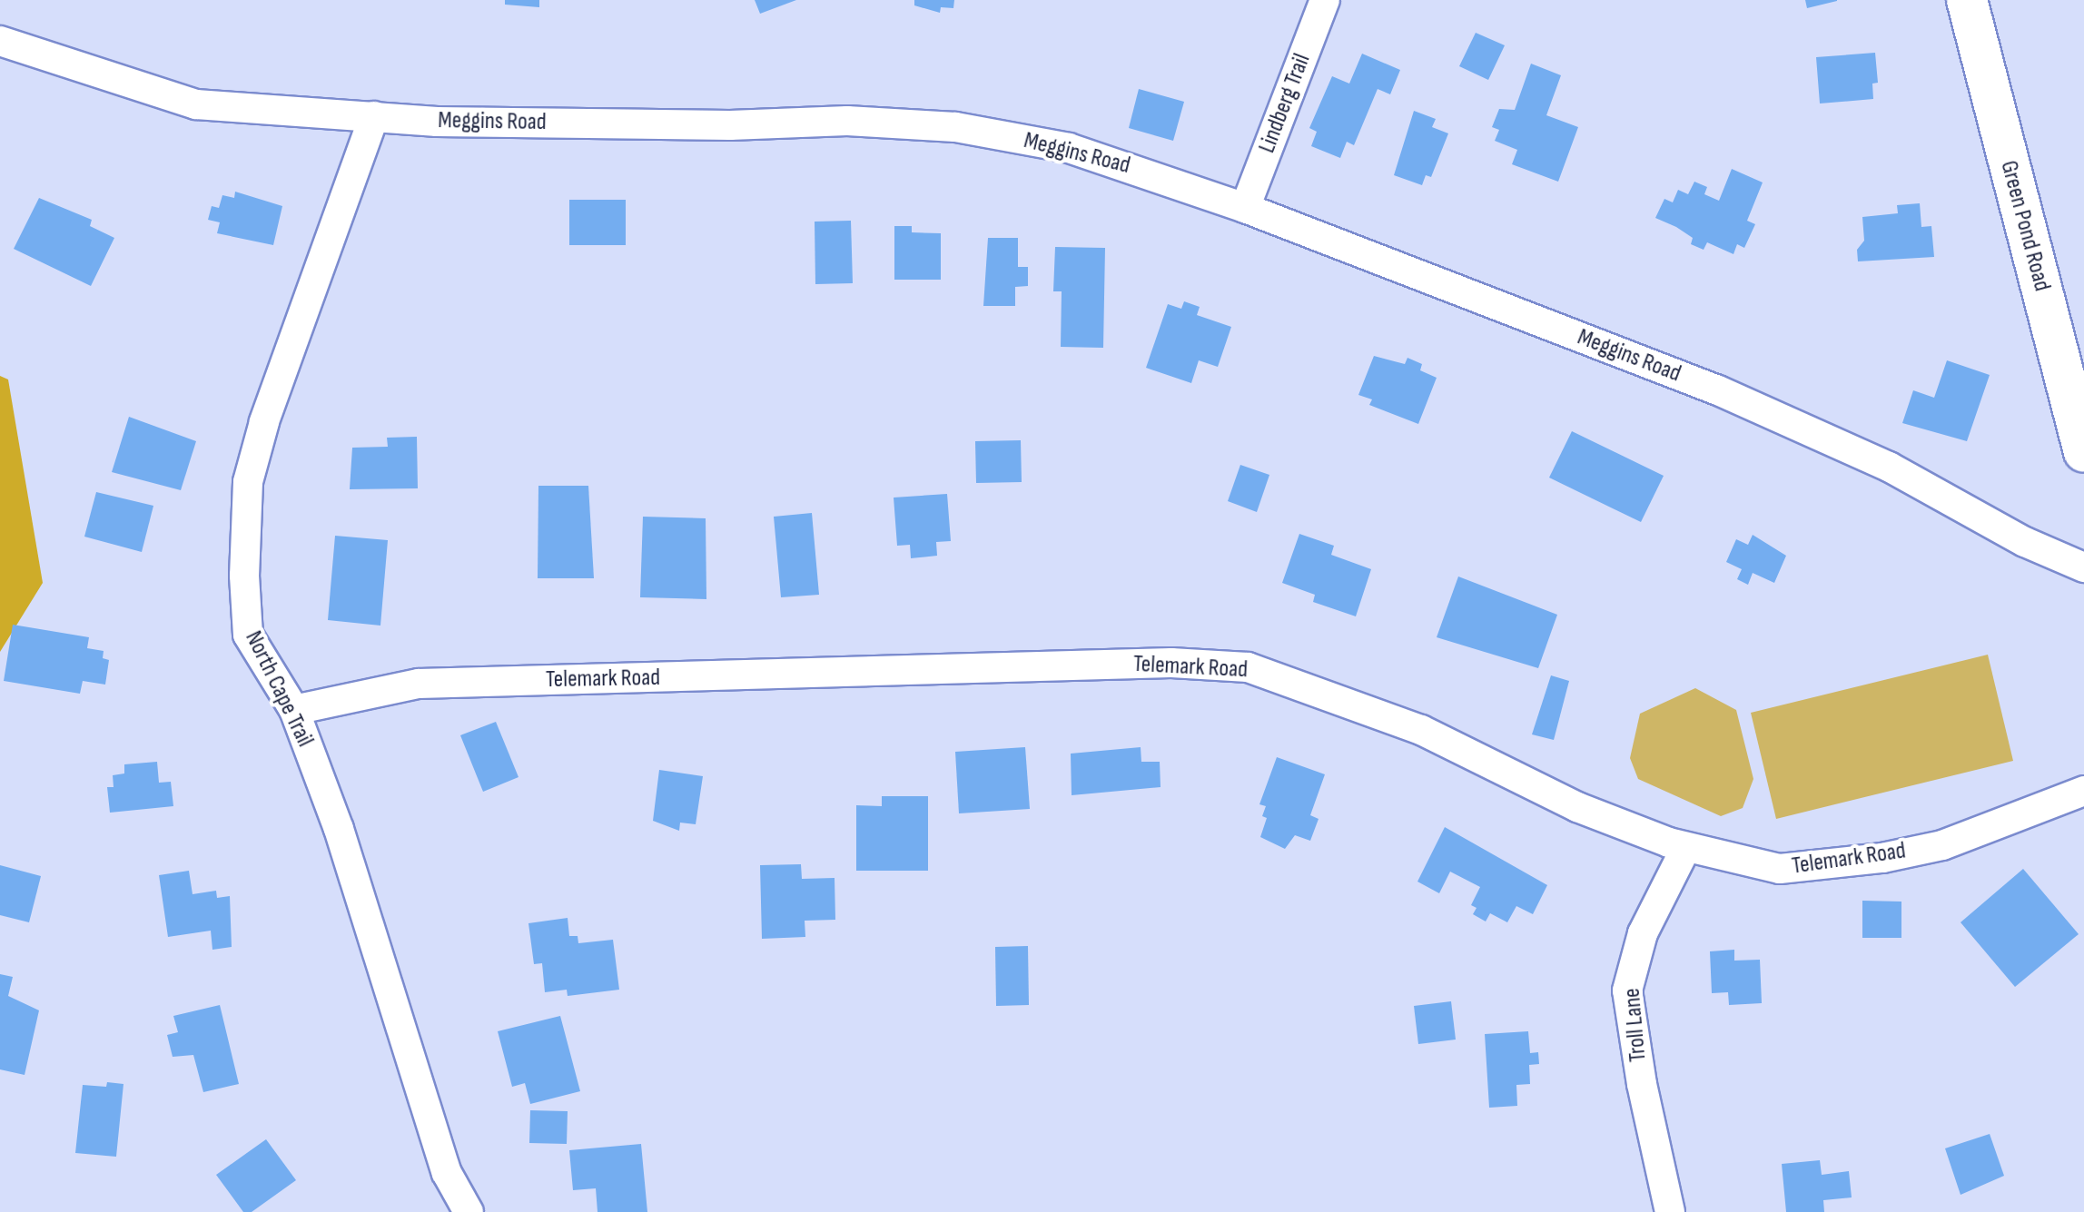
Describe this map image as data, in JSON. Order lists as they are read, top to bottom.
{
  "streets": {
    "main road": ["Green Pond Road"],
    "street": [
      "Lindberg Trail",
      "Meggins Road",
      "Telemark Road",
      "North Cape Trail",
      "Troll Lane"
    ]
  },
  "crossings": [
    ["Lindberg Trail", "Meggins Road"],
    ["Meggins Road", "North Cape Trail"],
    ["Telemark Road", "North Cape Trail"],
    ["Telemark Road", "Troll Lane"]
  ]
}
